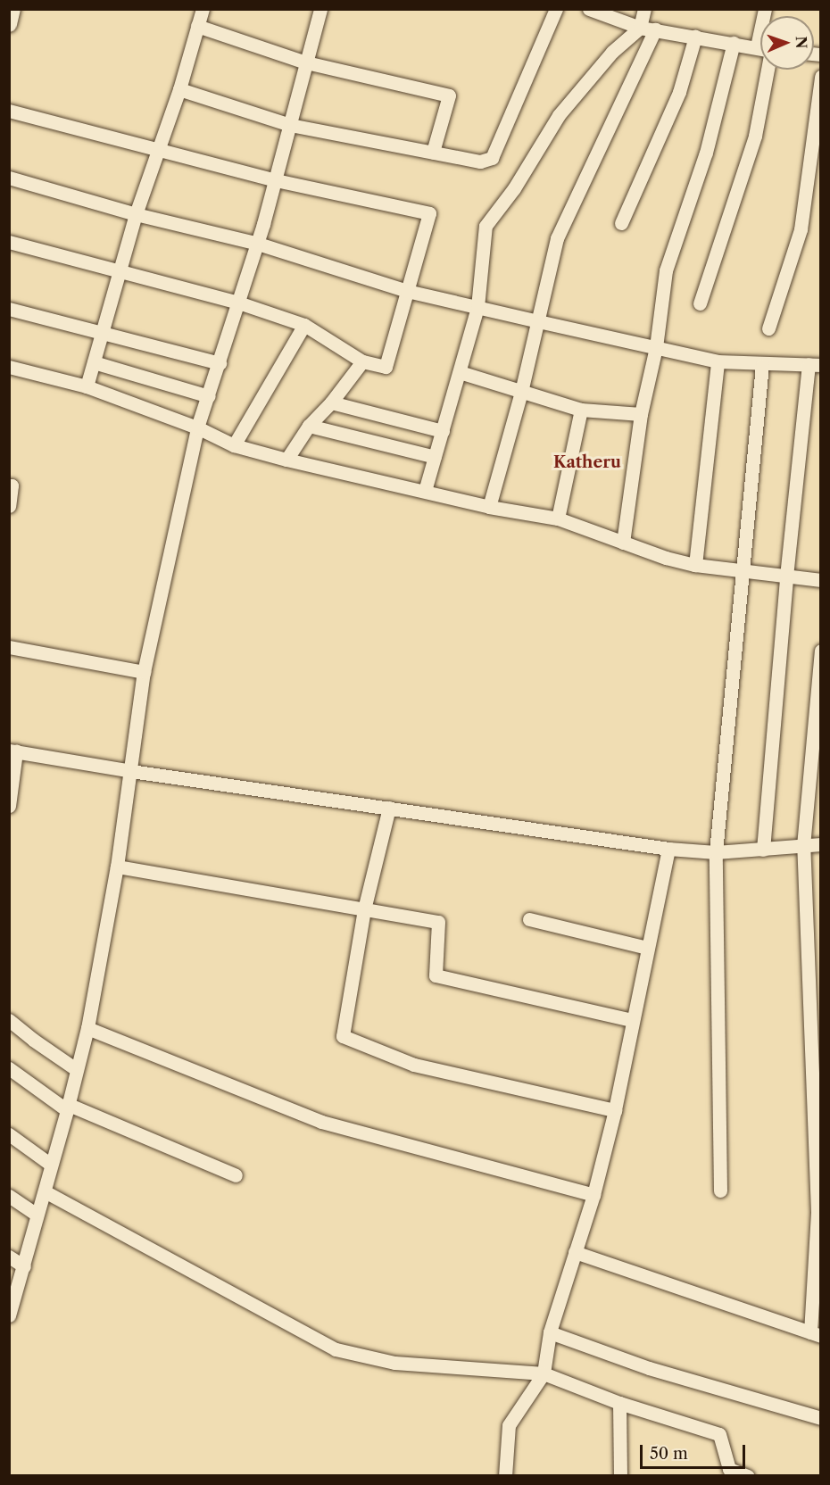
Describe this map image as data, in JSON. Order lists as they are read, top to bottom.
{
  "districts": ["Katheru"],
  "scale_bar": "50 m",
  "north": "right"
}
